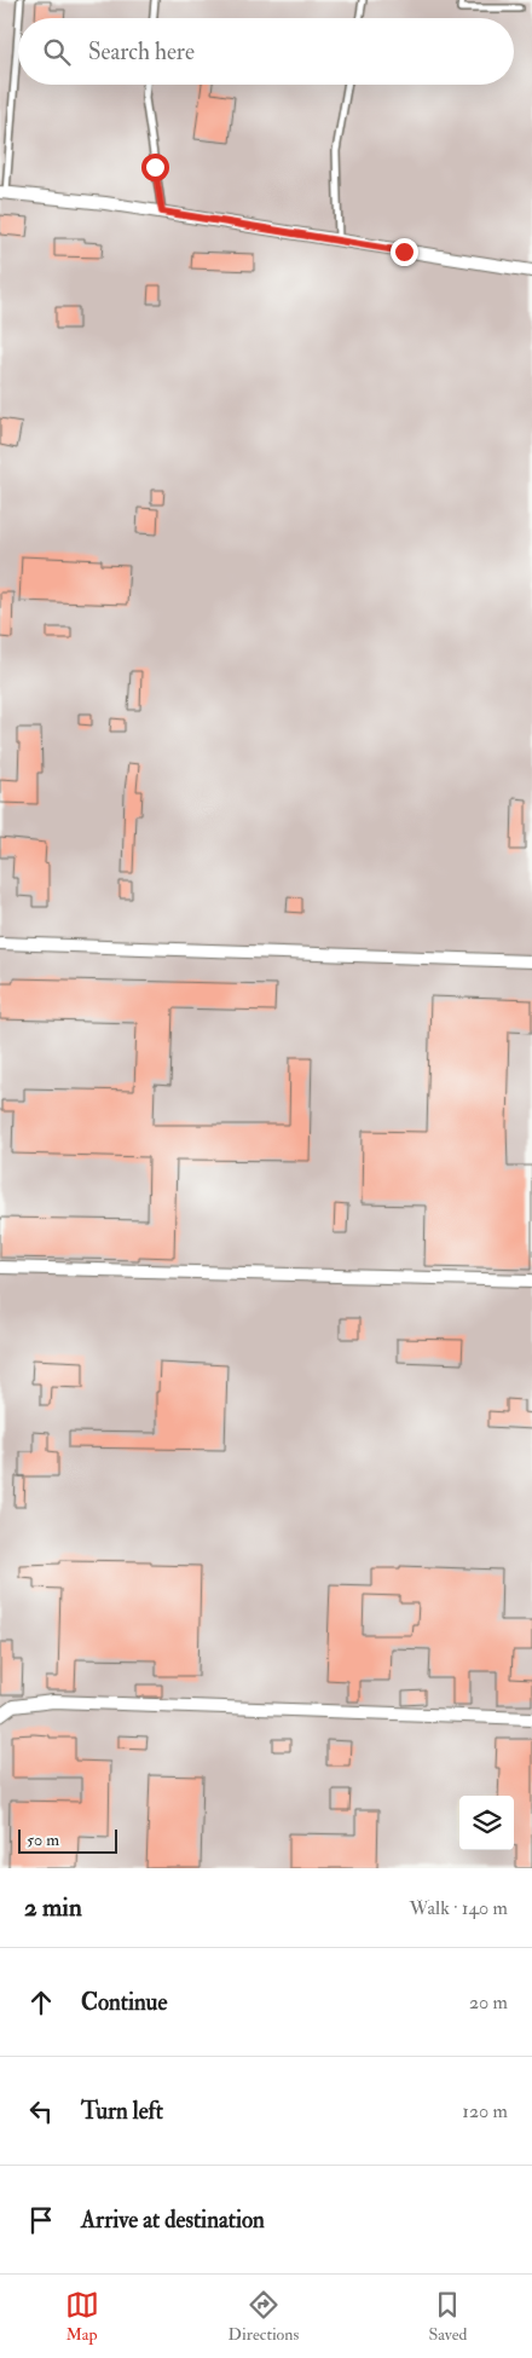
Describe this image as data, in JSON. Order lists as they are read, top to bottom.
{
  "scale_bar": "50 m",
  "page": {
    "search": "Search here",
    "scale": "50 m",
    "heading": ["2 min", "Walk · 140 m"],
    "list": [
      ["Continue", "20 m"],
      ["Turn left", "120 m"],
      "Arrive at destination"
    ],
    "nav": ["Map", "Directions", "Saved"]
  }
}
